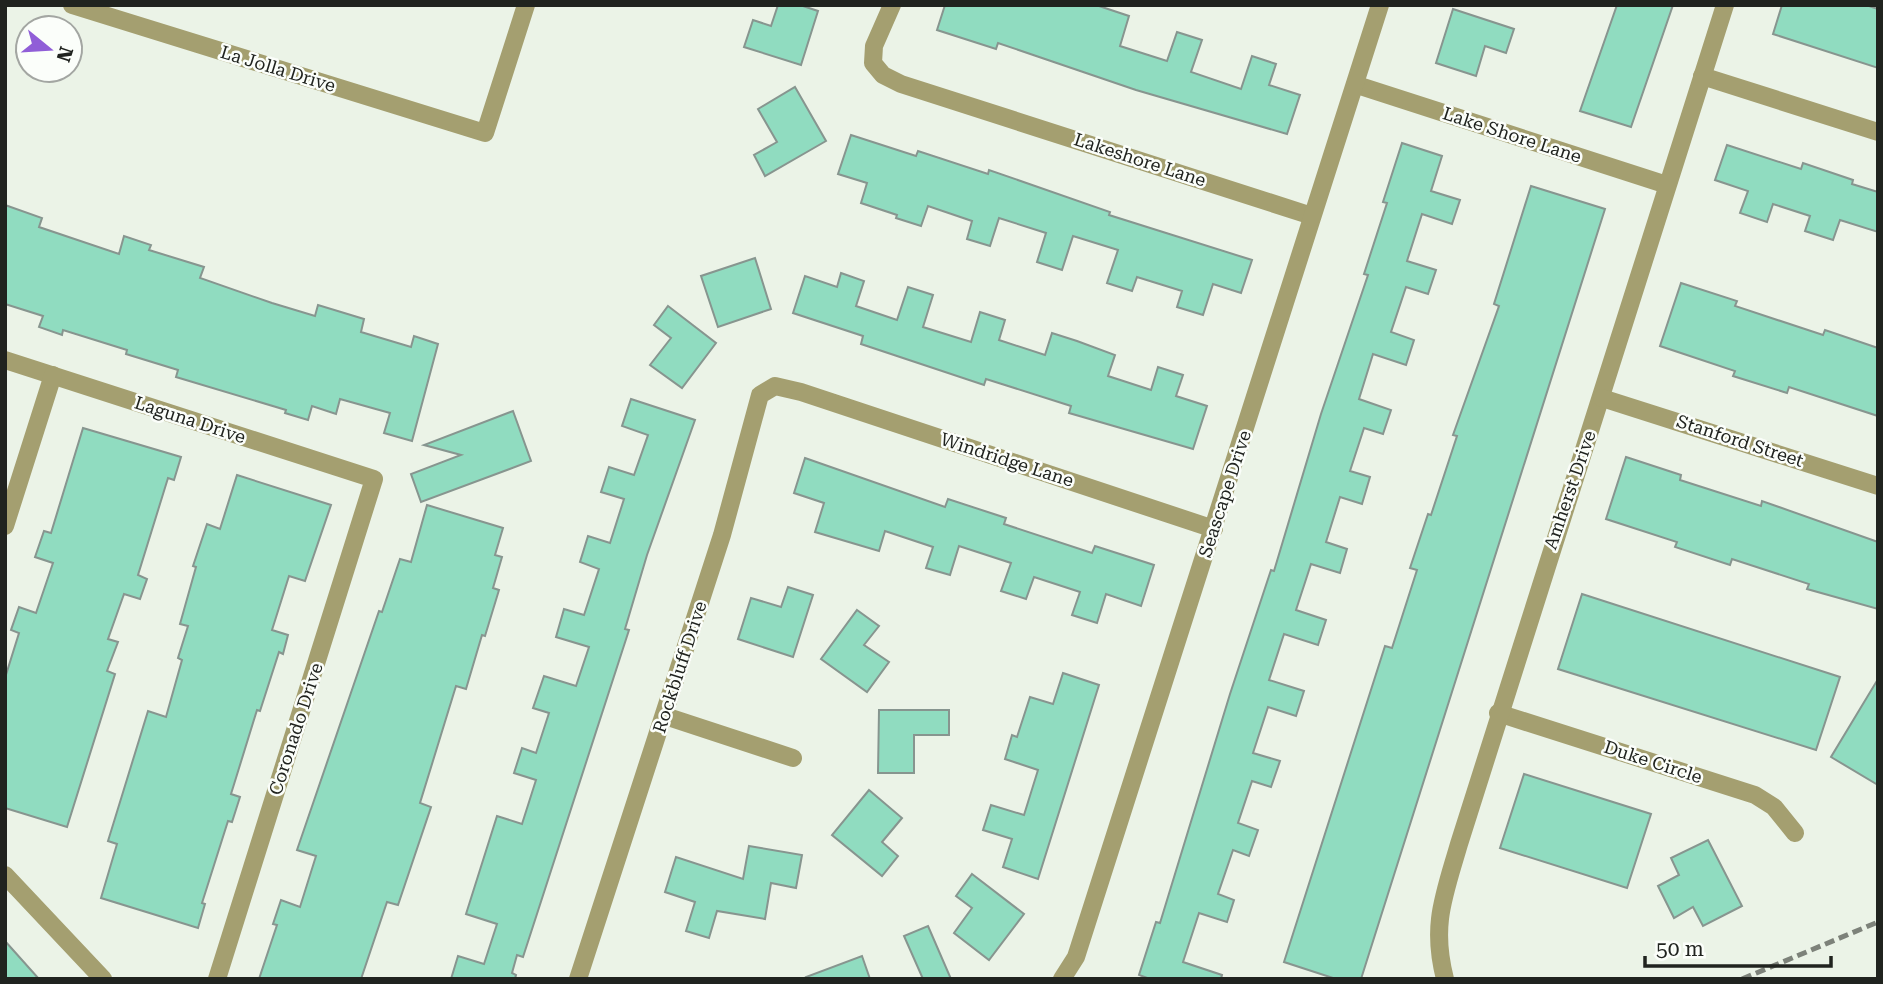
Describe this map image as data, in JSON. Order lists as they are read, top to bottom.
{
  "streets": {
    "street": [
      "La Jolla Drive",
      "Lake Shore Lane",
      "Lakeshore Lane",
      "Laguna Drive",
      "Stanford Street",
      "Windridge Lane",
      "Amherst Drive",
      "Seascape Drive",
      "Rockbluff Drive",
      "Coronado Drive",
      "Duke Circle"
    ]
  },
  "crossings": [
    ["Lake Shore Lane", "Amherst Drive"],
    ["Lake Shore Lane", "Seascape Drive"],
    ["Lakeshore Lane", "Seascape Drive"],
    ["Laguna Drive", "Coronado Drive"],
    ["Stanford Street", "Amherst Drive"],
    ["Windridge Lane", "Seascape Drive"],
    ["Windridge Lane", "Rockbluff Drive"],
    ["Amherst Drive", "Duke Circle"]
  ],
  "scale_bar": "50 m",
  "north": "right"
}
